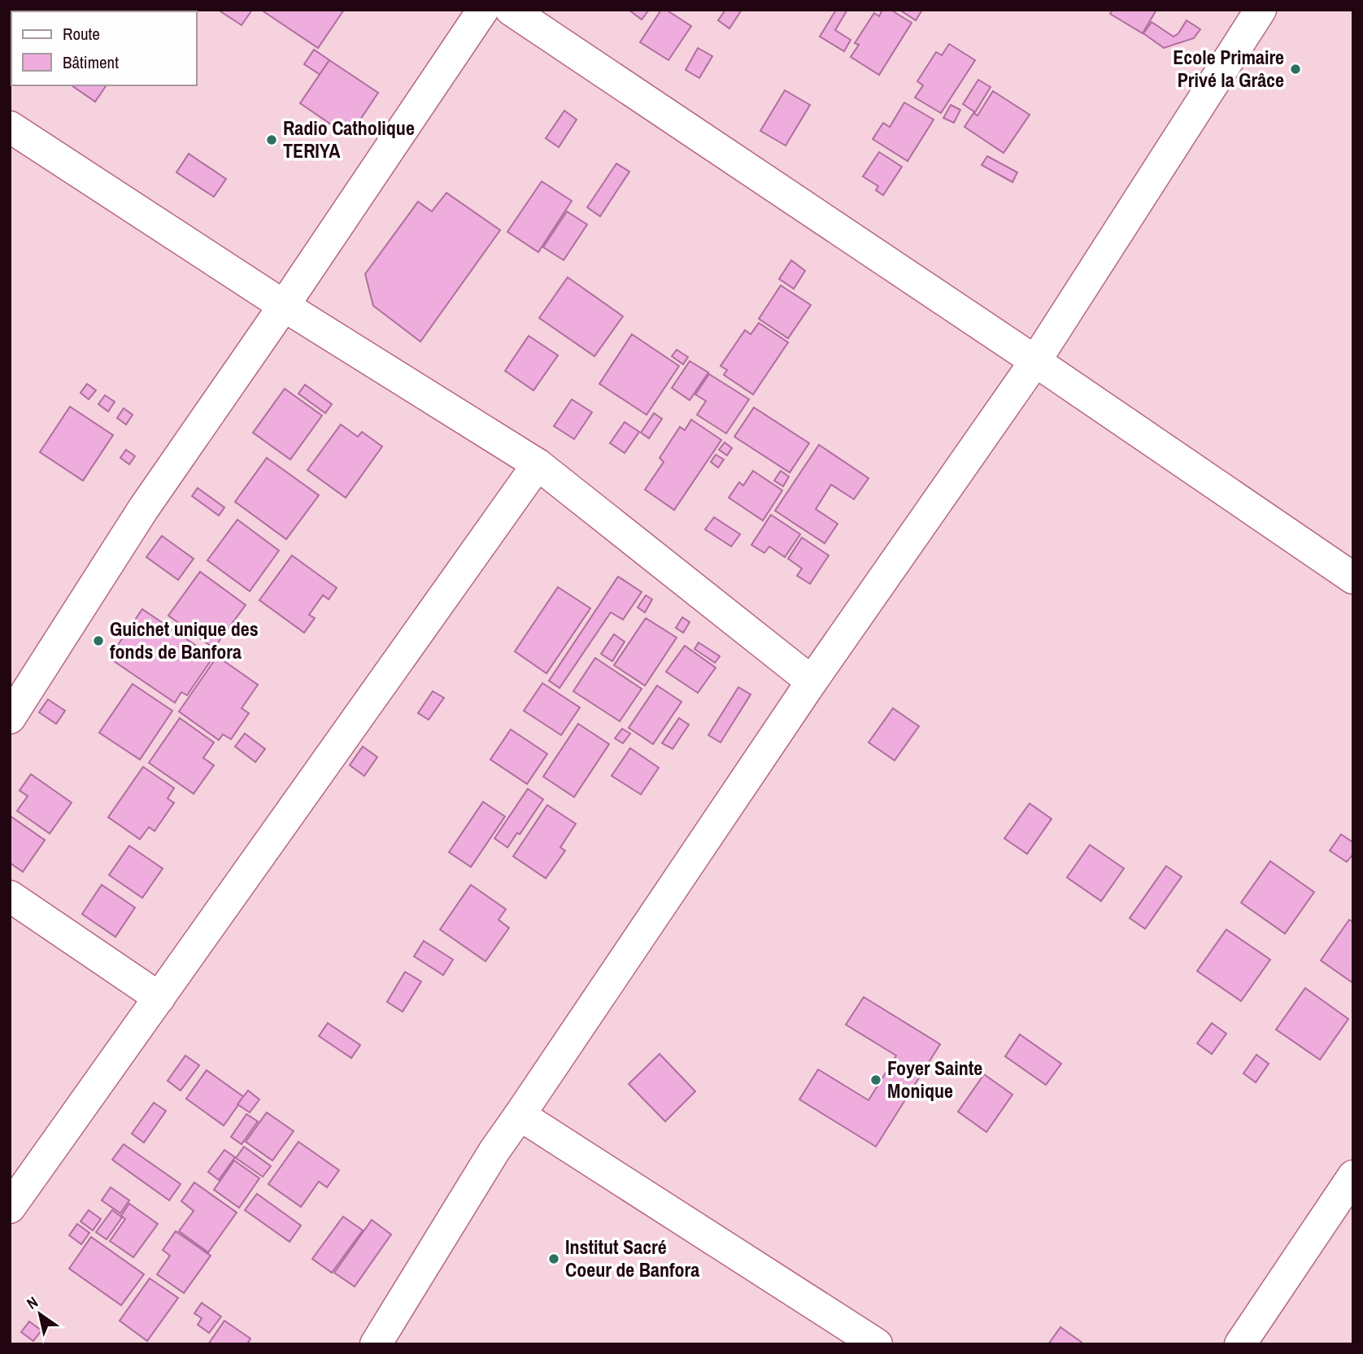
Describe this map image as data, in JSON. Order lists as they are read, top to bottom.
{
  "places": [
    "Ecole Primaire Privé la Grâce",
    "Radio Catholique TERIYA",
    "Guichet unique des fonds de Banfora",
    "Foyer Sainte Monique",
    "Institut Sacré Coeur de Banfora"
  ],
  "legend": ["Route", "Bâtiment"],
  "north": "top left"
}
